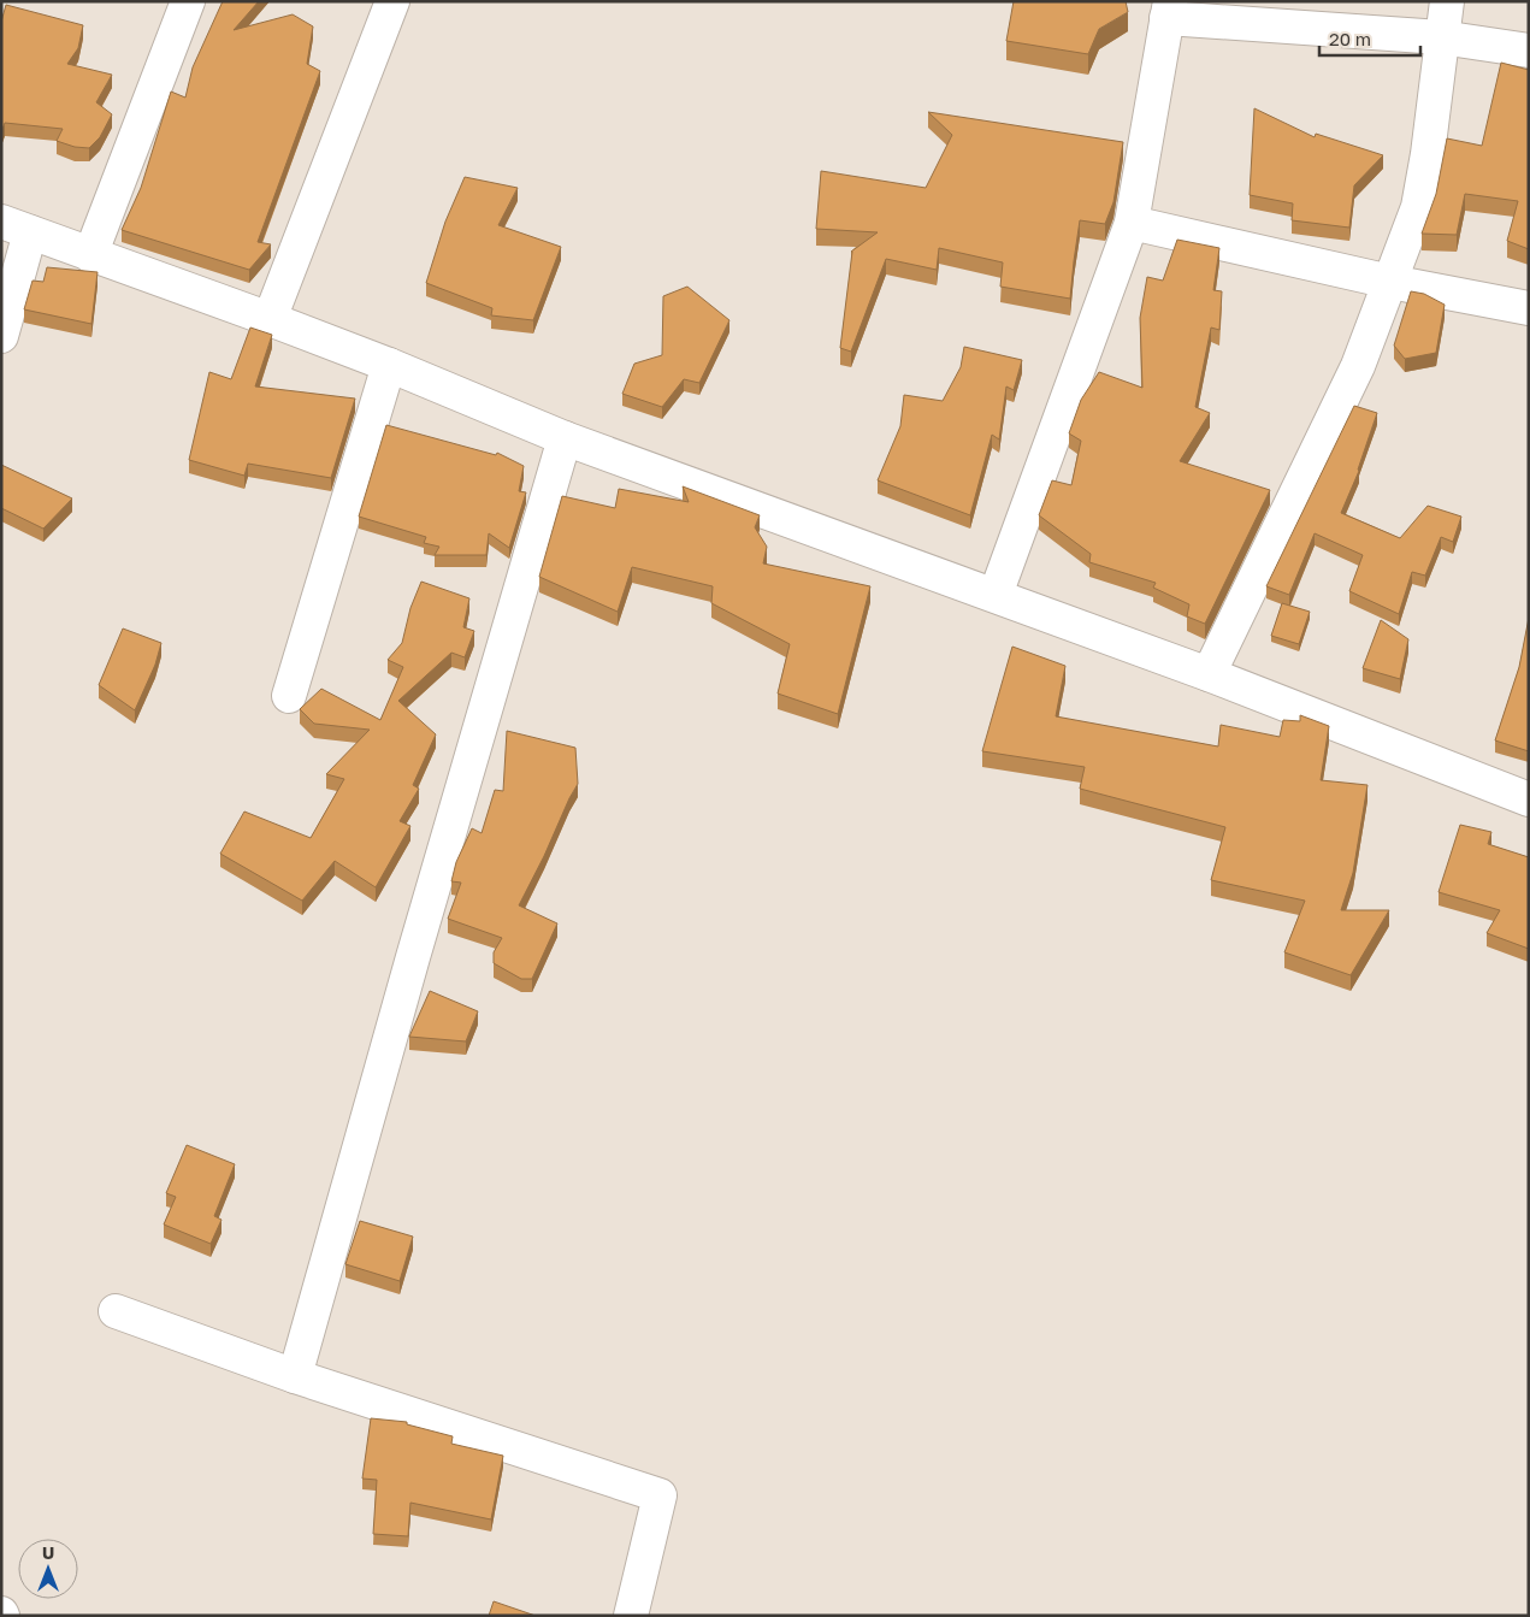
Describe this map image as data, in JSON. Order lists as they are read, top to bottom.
{
  "scale_bar": "20 m",
  "north": "top"
}
